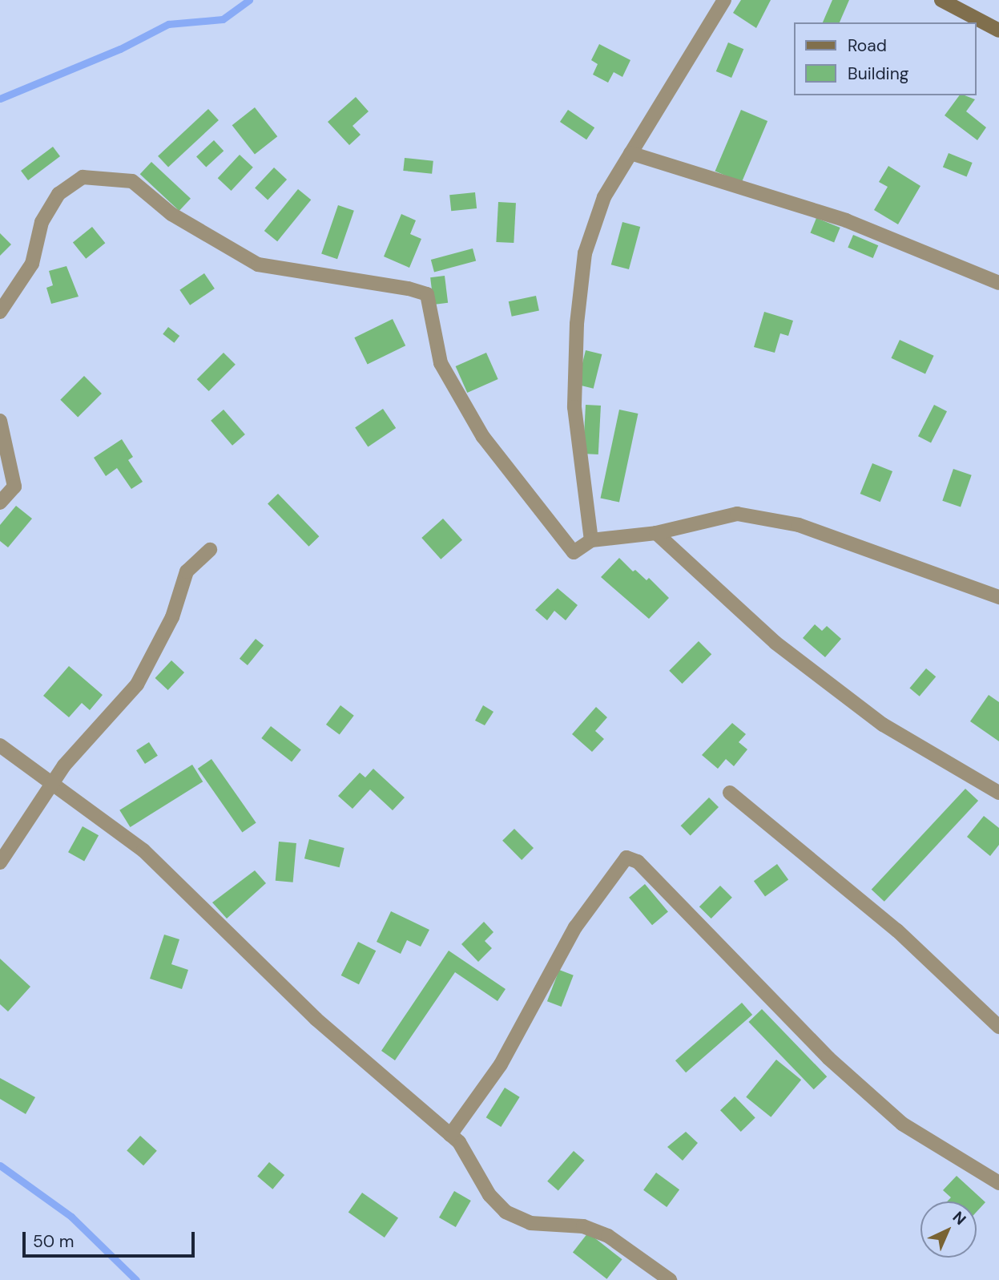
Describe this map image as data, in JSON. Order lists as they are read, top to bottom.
{
  "legend": ["Road", "Building"],
  "scale_bar": "50 m",
  "north": "top right"
}
